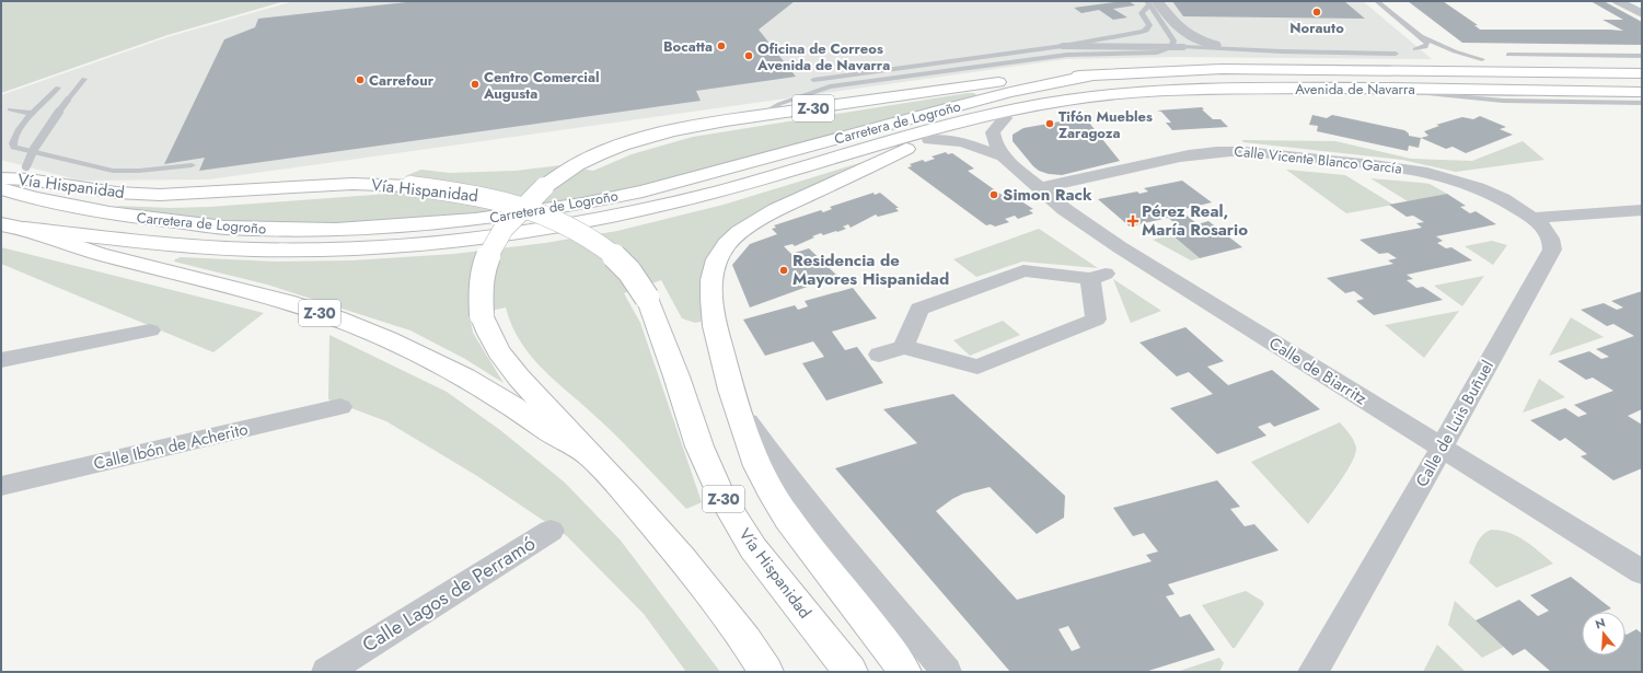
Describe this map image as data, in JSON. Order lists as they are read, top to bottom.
{
  "streets": {
    "main road": [
      "Avenida de Navarra",
      "Z-30",
      "Carretera de Logroño",
      "Vía Hispanidad"
    ],
    "street": [
      "Calle Vicente Blanco García",
      "Calle de Biarritz",
      "Calle de Luis Buñuel",
      "Calle Ibón de Acherito",
      "Calle Lagos de Perramó"
    ]
  },
  "crossings": [
    ["Avenida de Navarra", "Z-30"],
    ["Avenida de Navarra", "Carretera de Logroño"],
    ["Z-30", "Carretera de Logroño"],
    ["Carretera de Logroño", "Vía Hispanidad"],
    ["Calle Vicente Blanco García", "Calle de Biarritz"],
    ["Calle Vicente Blanco García", "Calle de Luis Buñuel"],
    ["Calle de Biarritz", "Calle de Luis Buñuel"]
  ],
  "places": {
    "other": [
      "Norauto",
      "Bocatta",
      "Oficina de Correos Avenida de Navarra",
      "Carrefour",
      "Centro Comercial Augusta",
      "Tifón Muebles Zaragoza",
      "Simon Rack",
      "Residencia de Mayores Hispanidad"
    ],
    "health": ["Pérez Real, María Rosario"]
  },
  "north": "top"
}
